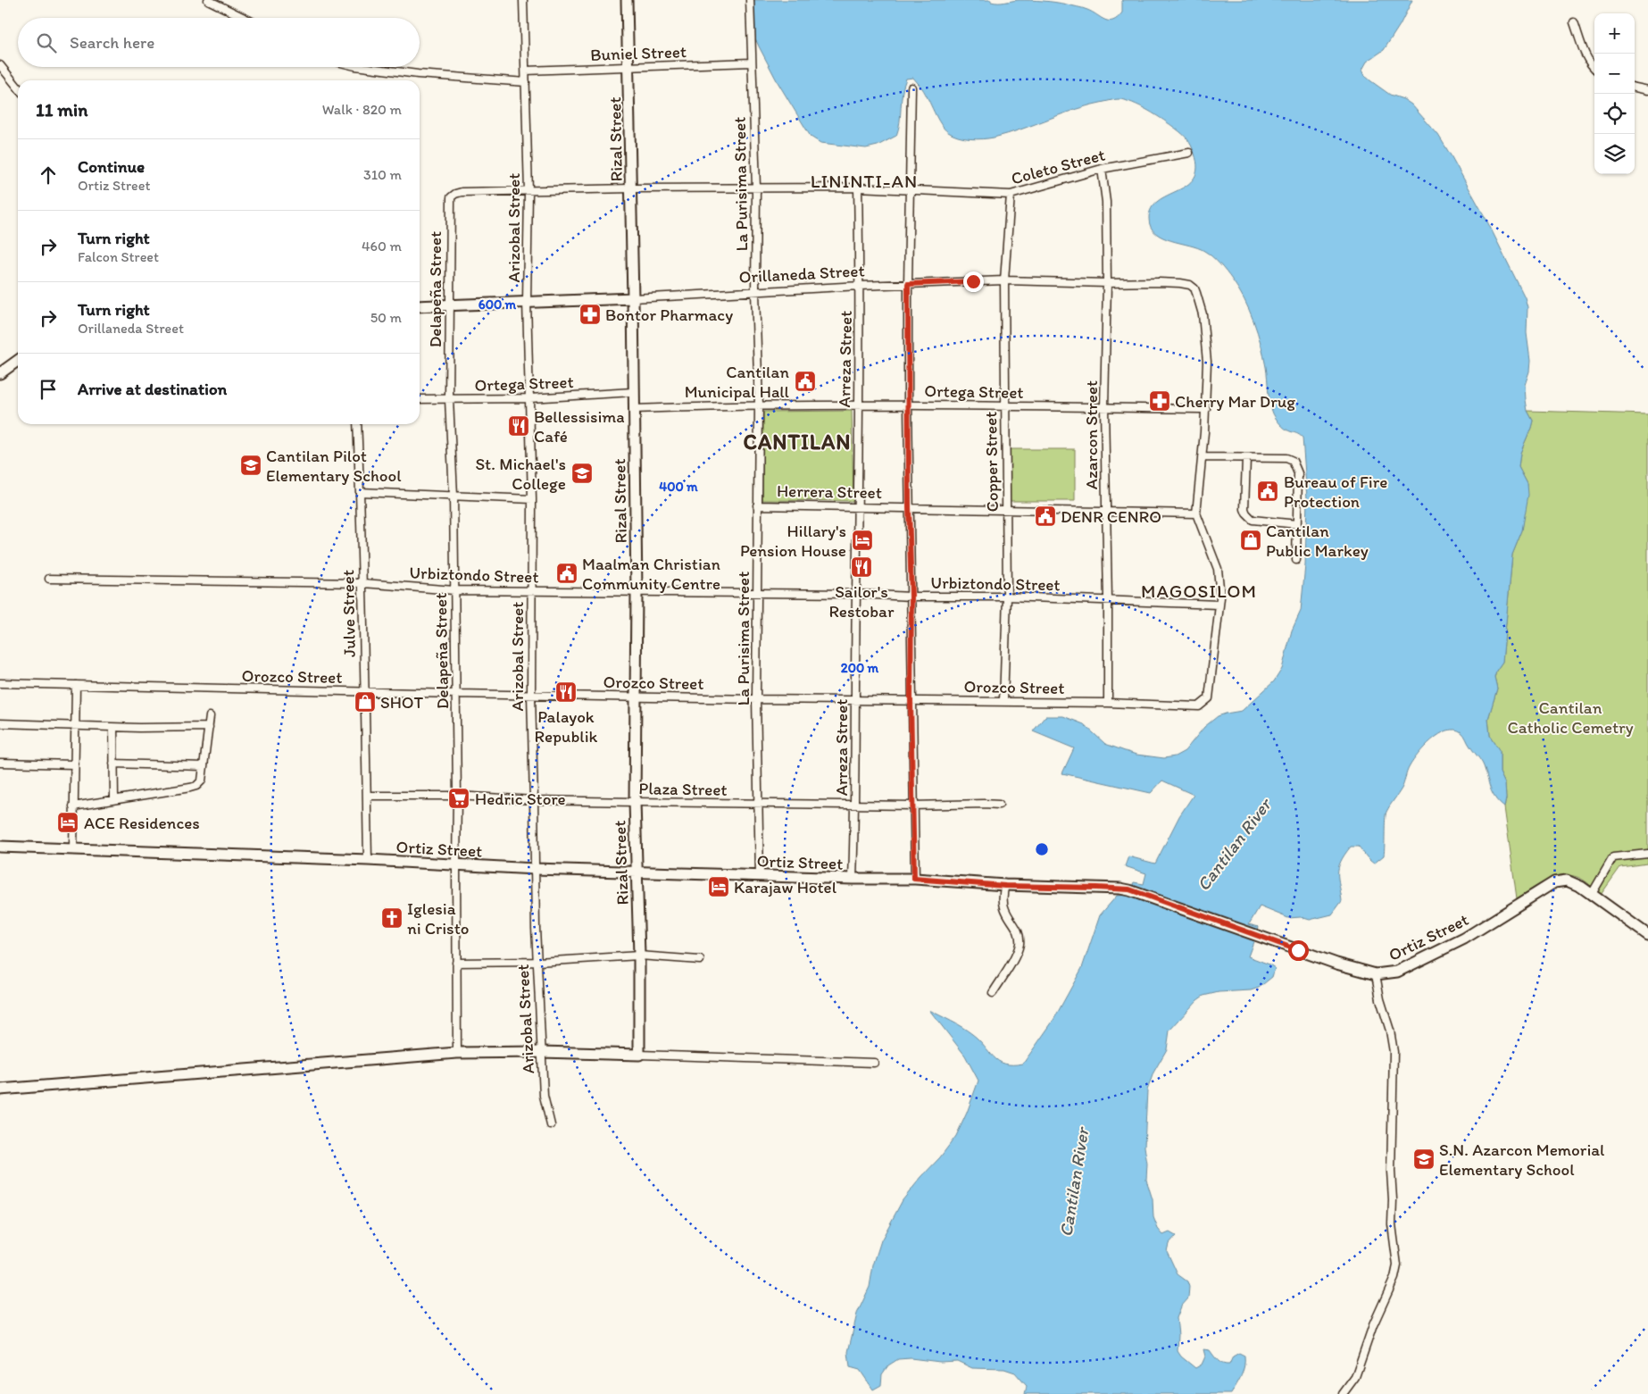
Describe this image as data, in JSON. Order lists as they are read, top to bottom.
{
  "streets": {
    "street": [
      "Buniel Street",
      "Rizal Street",
      "Coleto Street",
      "La Purisima Street",
      "Arizobal Street",
      "Orillaneda Street",
      "Delapeña Street",
      "Arreza Street",
      "Ortega Street",
      "Azarcon Street",
      "Copper Street",
      "Herrera Street",
      "Urbiztondo Street",
      "Julve Street",
      "Orozco Street",
      "Plaza Street",
      "Ortiz Street"
    ]
  },
  "crossings": [
    ["Buniel Street", "Rizal Street"],
    ["Buniel Street", "La Purisima Street"],
    ["Buniel Street", "Arizobal Street"],
    ["Rizal Street", "Coleto Street"],
    ["Rizal Street", "Orillaneda Street"],
    ["Rizal Street", "Ortega Street"],
    ["Rizal Street", "Urbiztondo Street"],
    ["Rizal Street", "Orozco Street"],
    ["Rizal Street", "Plaza Street"],
    ["Rizal Street", "Ortiz Street"],
    ["Coleto Street", "La Purisima Street"],
    ["Coleto Street", "Arizobal Street"],
    ["Coleto Street", "Delapeña Street"],
    ["Coleto Street", "Arreza Street"],
    ["Coleto Street", "Azarcon Street"],
    ["Coleto Street", "Copper Street"],
    ["La Purisima Street", "Orillaneda Street"],
    ["La Purisima Street", "Ortega Street"],
    ["La Purisima Street", "Herrera Street"],
    ["La Purisima Street", "Urbiztondo Street"],
    ["La Purisima Street", "Orozco Street"],
    ["La Purisima Street", "Plaza Street"],
    ["La Purisima Street", "Ortiz Street"],
    ["Arizobal Street", "Orillaneda Street"],
    ["Arizobal Street", "Ortega Street"],
    ["Arizobal Street", "Urbiztondo Street"],
    ["Arizobal Street", "Orozco Street"],
    ["Arizobal Street", "Plaza Street"],
    ["Arizobal Street", "Ortiz Street"],
    ["Orillaneda Street", "Delapeña Street"],
    ["Orillaneda Street", "Arreza Street"],
    ["Orillaneda Street", "Ortega Street"],
    ["Orillaneda Street", "Azarcon Street"],
    ["Orillaneda Street", "Copper Street"],
    ["Delapeña Street", "Ortega Street"],
    ["Delapeña Street", "Urbiztondo Street"],
    ["Delapeña Street", "Orozco Street"],
    ["Delapeña Street", "Plaza Street"],
    ["Delapeña Street", "Ortiz Street"],
    ["Arreza Street", "Ortega Street"],
    ["Arreza Street", "Herrera Street"],
    ["Arreza Street", "Urbiztondo Street"],
    ["Arreza Street", "Orozco Street"],
    ["Arreza Street", "Plaza Street"],
    ["Arreza Street", "Ortiz Street"],
    ["Ortega Street", "Azarcon Street"],
    ["Ortega Street", "Copper Street"],
    ["Azarcon Street", "Herrera Street"],
    ["Azarcon Street", "Urbiztondo Street"],
    ["Azarcon Street", "Orozco Street"],
    ["Copper Street", "Herrera Street"],
    ["Copper Street", "Urbiztondo Street"],
    ["Copper Street", "Orozco Street"],
    ["Herrera Street", "Orozco Street"],
    ["Urbiztondo Street", "Julve Street"],
    ["Urbiztondo Street", "Orozco Street"],
    ["Julve Street", "Orozco Street"],
    ["Julve Street", "Plaza Street"],
    ["Julve Street", "Ortiz Street"]
  ],
  "districts": ["LININTI-AN", "CANTILAN", "MAGOSILOM"],
  "water": ["Cantilan River"],
  "parks": ["Cantilan Catholic Cemetry"],
  "places": {
    "pharmacy": ["Bontor Pharmacy", "Cherry Mar Drug"],
    "public building": [
      "Cantilan Municipal Hall",
      "Bureau of Fire Protection",
      "DENR CENRO",
      "Maalman Christian Community Centre"
    ],
    "restaurant": ["Bellessisima Café", "Sailor's Restobar", "Palayok Republik"],
    "school or university": ["Cantilan Pilot Elementary School", "St. Michael's College", "S.N. Azarcon Memorial Elementary School"],
    "hotel": ["Hillary's Pension House", "ACE Residences", "Karajaw Hotel"],
    "shop": ["Cantilan Public Markey", "SHOT"],
    "supermarket": ["Hedric Store"],
    "church": ["Iglesia ni Cristo"]
  },
  "page": {
    "map_buttons": ["+", "−"],
    "search": "Search here",
    "heading": ["11 min", "Walk · 820 m"],
    "list": [
      ["Continue", "Ortiz Street", "310 m"],
      ["Turn right", "Falcon Street", "460 m"],
      ["Turn right", "Orillaneda Street", "50 m"],
      "Arrive at destination"
    ]
  },
  "rings": ["600 m", "400 m", "200 m"]
}
